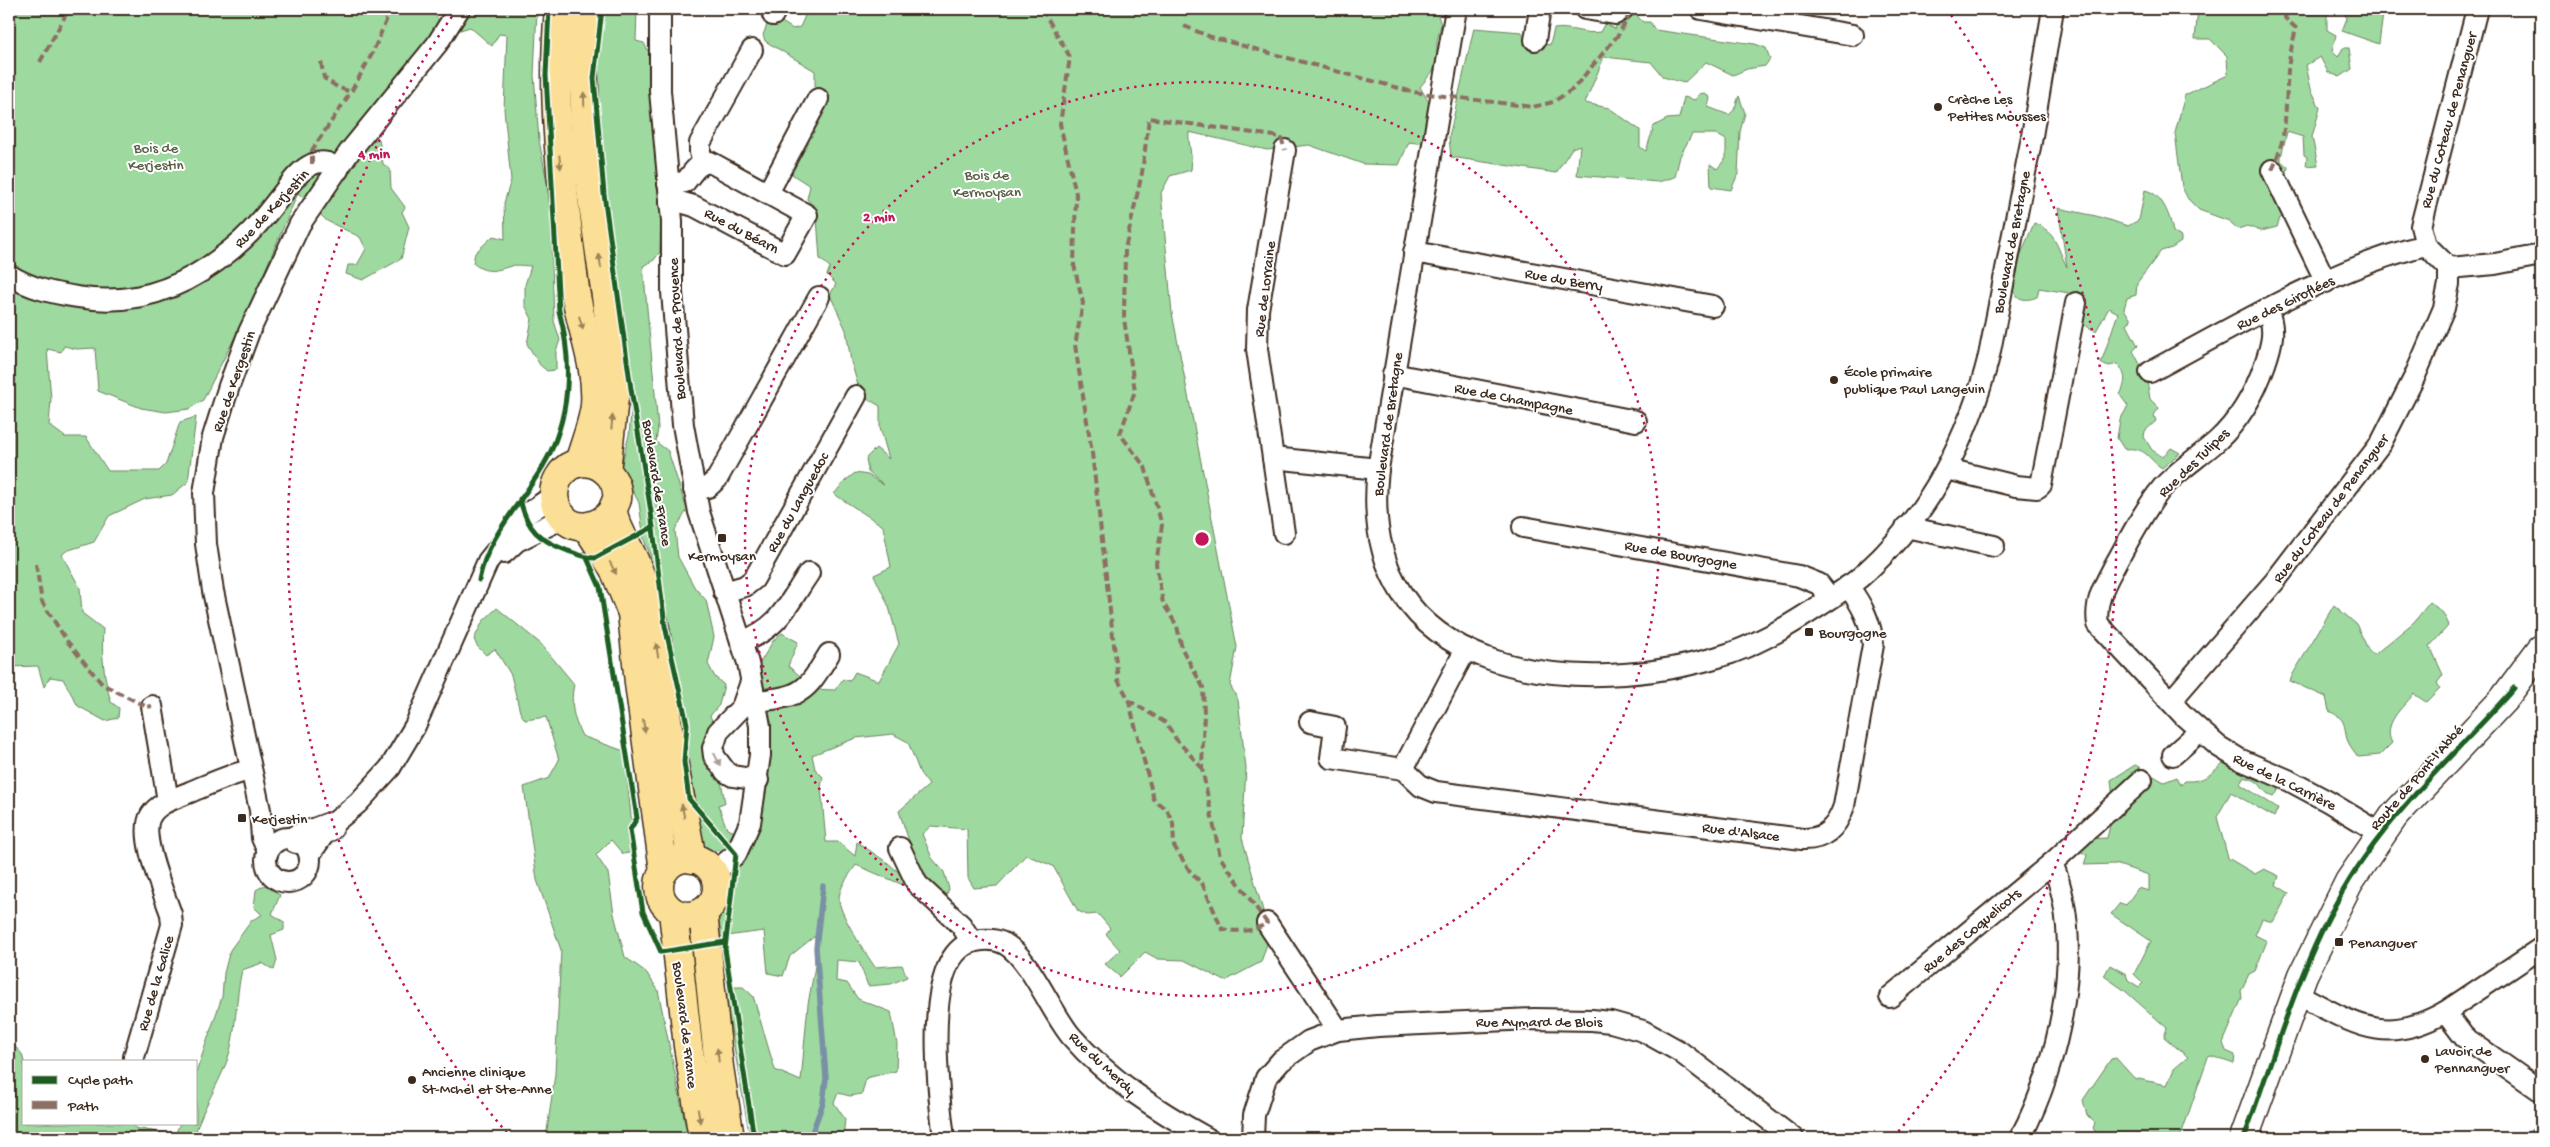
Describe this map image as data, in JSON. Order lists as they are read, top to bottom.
{
  "streets": {
    "main road": ["Boulevard de France", "Route de Pont-l'Abbé"],
    "street": [
      "Rue du Coteau de Penanguer",
      "Rue de Kerjestin",
      "Rue du Béarn",
      "Boulevard de Bretagne",
      "Rue du Berry",
      "Rue de Lorraine",
      "Rue des Giroflées",
      "Boulevard de Provence",
      "Rue de Kergestin",
      "Rue de Champagne",
      "Rue des Tulipes",
      "Rue du Languedoc",
      "Rue de Bourgogne",
      "Rue de la Carrière",
      "Rue d'Alsace",
      "Rue des Coquelicots",
      "Rue de la Galice",
      "Rue Aymard de Blois",
      "Rue du Merdy"
    ]
  },
  "crossings": [
    ["Rue du Coteau de Penanguer", "Rue des Giroflées"],
    ["Rue du Coteau de Penanguer", "Rue de la Carrière"],
    ["Rue de Kerjestin", "Rue de Kergestin"],
    ["Rue du Béarn", "Boulevard de Provence"],
    ["Boulevard de Bretagne", "Rue du Berry"],
    ["Boulevard de Bretagne", "Rue de Champagne"],
    ["Boulevard de Bretagne", "Rue de Bourgogne"],
    ["Boulevard de Bretagne", "Rue d'Alsace"],
    ["Rue des Giroflées", "Rue des Tulipes"],
    ["Boulevard de Provence", "Boulevard de France"],
    ["Boulevard de Provence", "Rue du Languedoc"],
    ["Rue de Kergestin", "Rue de la Galice"],
    ["Rue des Tulipes", "Rue de la Carrière"],
    ["Route de Pont-l'Abbé", "Rue de la Carrière"]
  ],
  "parks": ["Bois de Kerjestin", "Bois de Kermoysan"],
  "places": {
    "other": [
      "Crèche Les Petites Mousses",
      "École primaire publique Paul Langevin",
      "Lavoir de Pennanguer",
      "Ancienne clinique St-Mchel et Ste-Anne"
    ],
    "transit": [
      "Kermoysan",
      "Bourgogne",
      "Kerjestin",
      "Penanguer"
    ]
  },
  "legend": ["Cycle path", "Path"],
  "rings": ["4 min", "2 min"]
}
